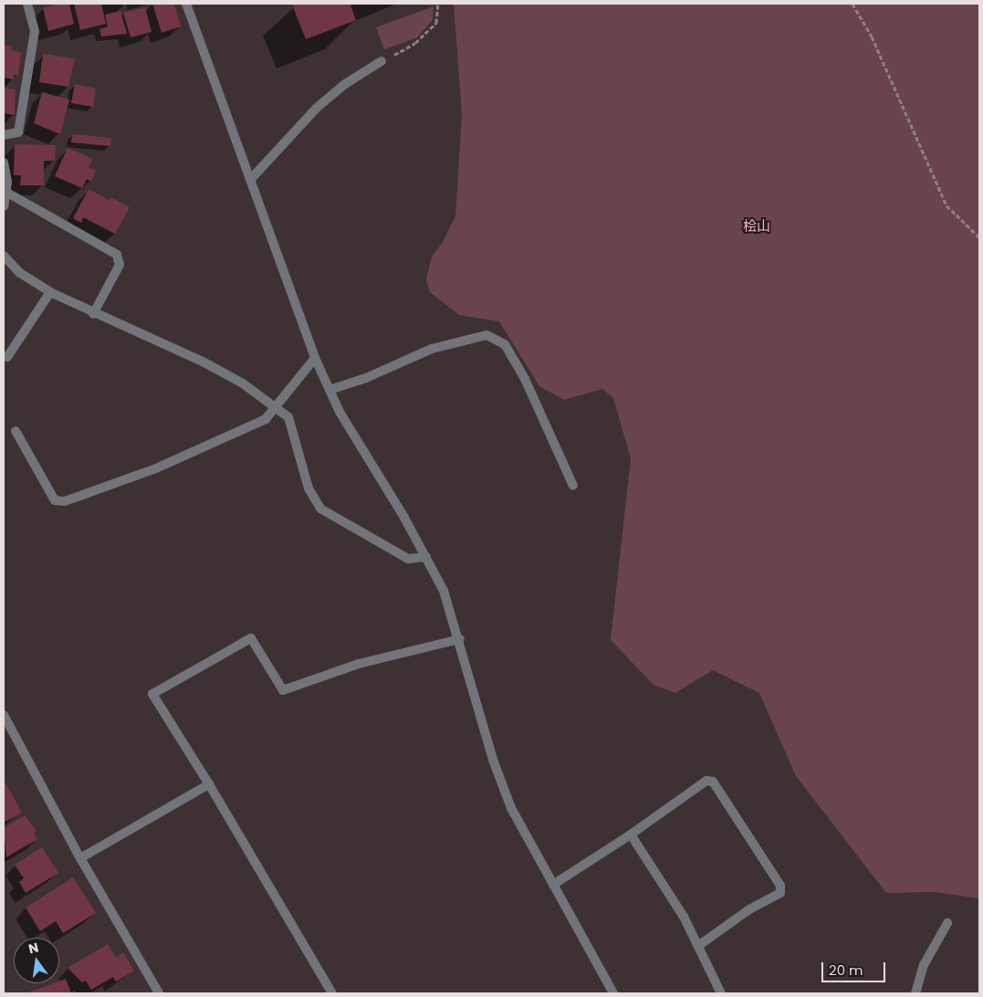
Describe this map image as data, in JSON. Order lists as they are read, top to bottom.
{
  "parks": ["桧山"],
  "scale_bar": "20 m",
  "north": "top"
}
